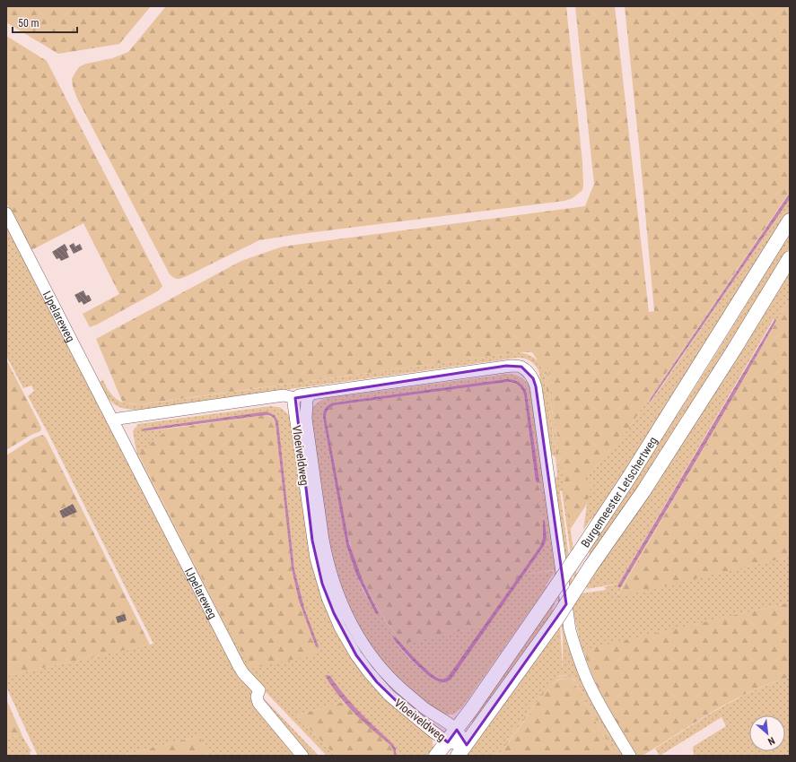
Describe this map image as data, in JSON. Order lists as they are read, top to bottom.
{
  "streets": {
    "main road": ["Burgemeester Letschertweg"],
    "street": ["IJpelareweg", "Vloeiveldweg"]
  },
  "crossings": [
    ["Vloeiveldweg", "Burgemeester Letschertweg"]
  ],
  "scale_bar": "50 m",
  "north": "bottom right"
}
